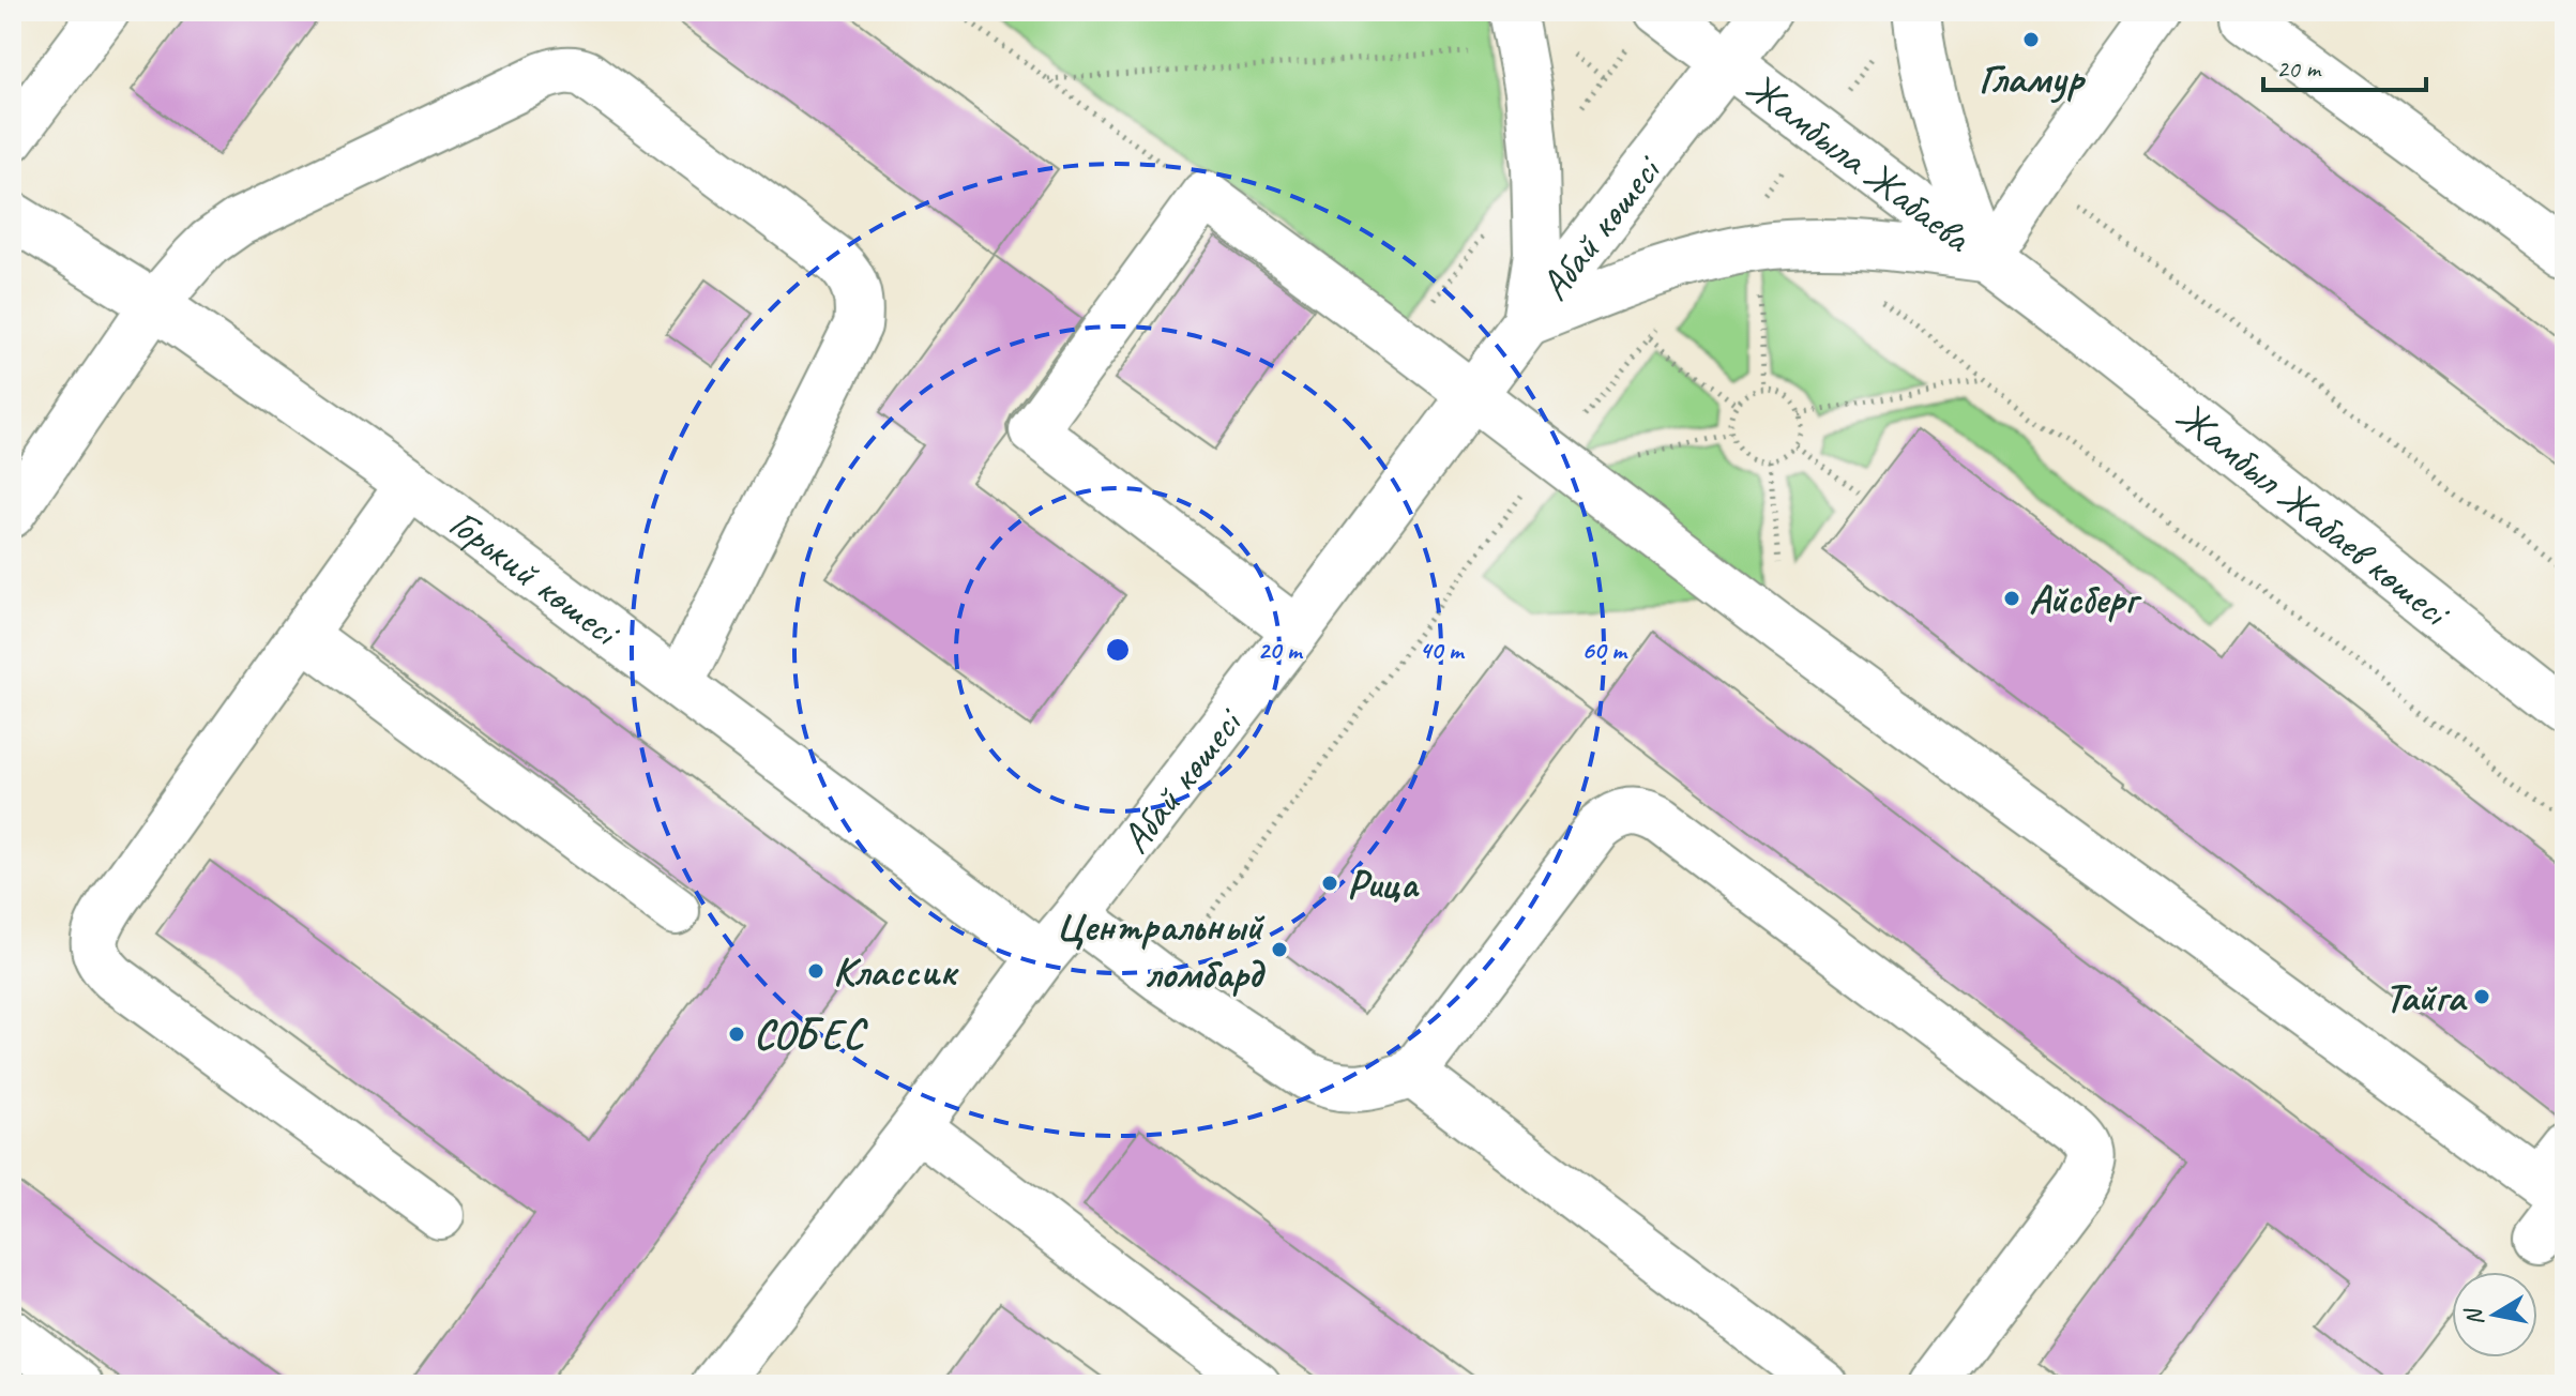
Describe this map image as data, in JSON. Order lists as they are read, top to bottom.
{
  "streets": {
    "street": [
      "Жамбыла Жабаева",
      "Абай көшесі",
      "Жамбыл Жабаев көшесі",
      "Горький көшесі"
    ]
  },
  "crossings": [
    ["Жамбыла Жабаева", "Абай көшесі"],
    ["Жамбыла Жабаева", "Жамбыл Жабаев көшесі"],
    ["Абай көшесі", "Горький көшесі"]
  ],
  "places": [
    "Гламур",
    "Айсберг",
    "Рица",
    "Центральный ломбард",
    "Классик",
    "Тайга",
    "СОБЕС"
  ],
  "scale_bar": "20 m",
  "north": "left",
  "rings": ["20 m", "40 m", "60 m"]
}
